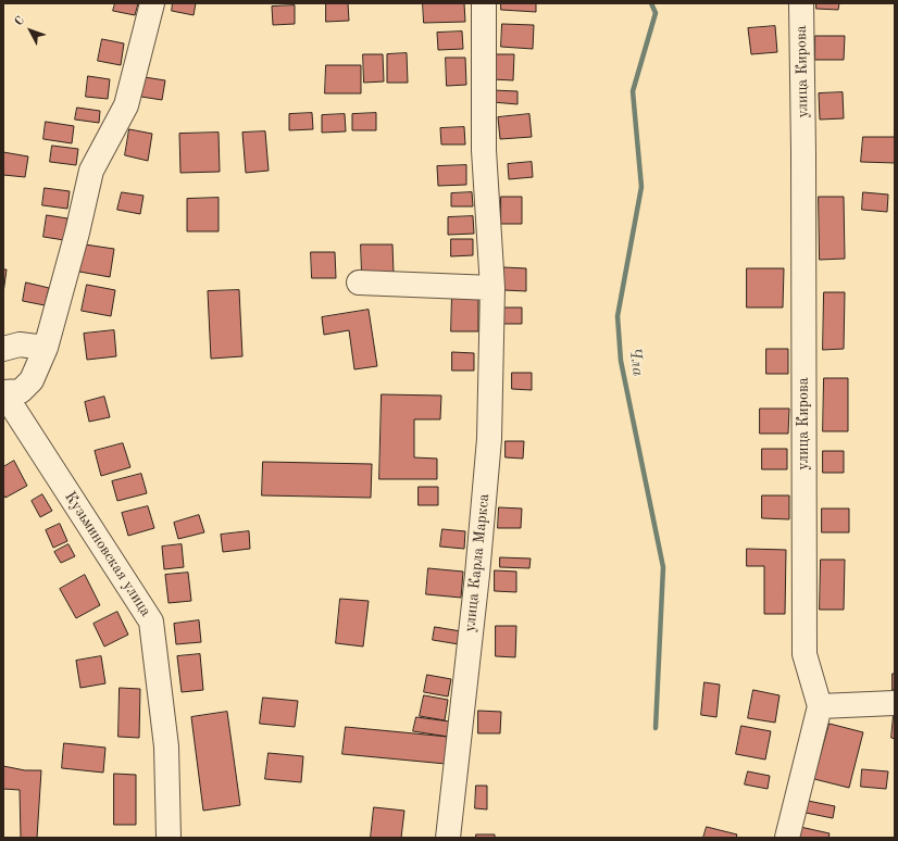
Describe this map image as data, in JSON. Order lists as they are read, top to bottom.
{
  "streets": {
    "street": ["улица Кирова", "Кузьминовская улица", "улица Карла Маркса"]
  },
  "water": ["Чла"],
  "north": "top left"
}
